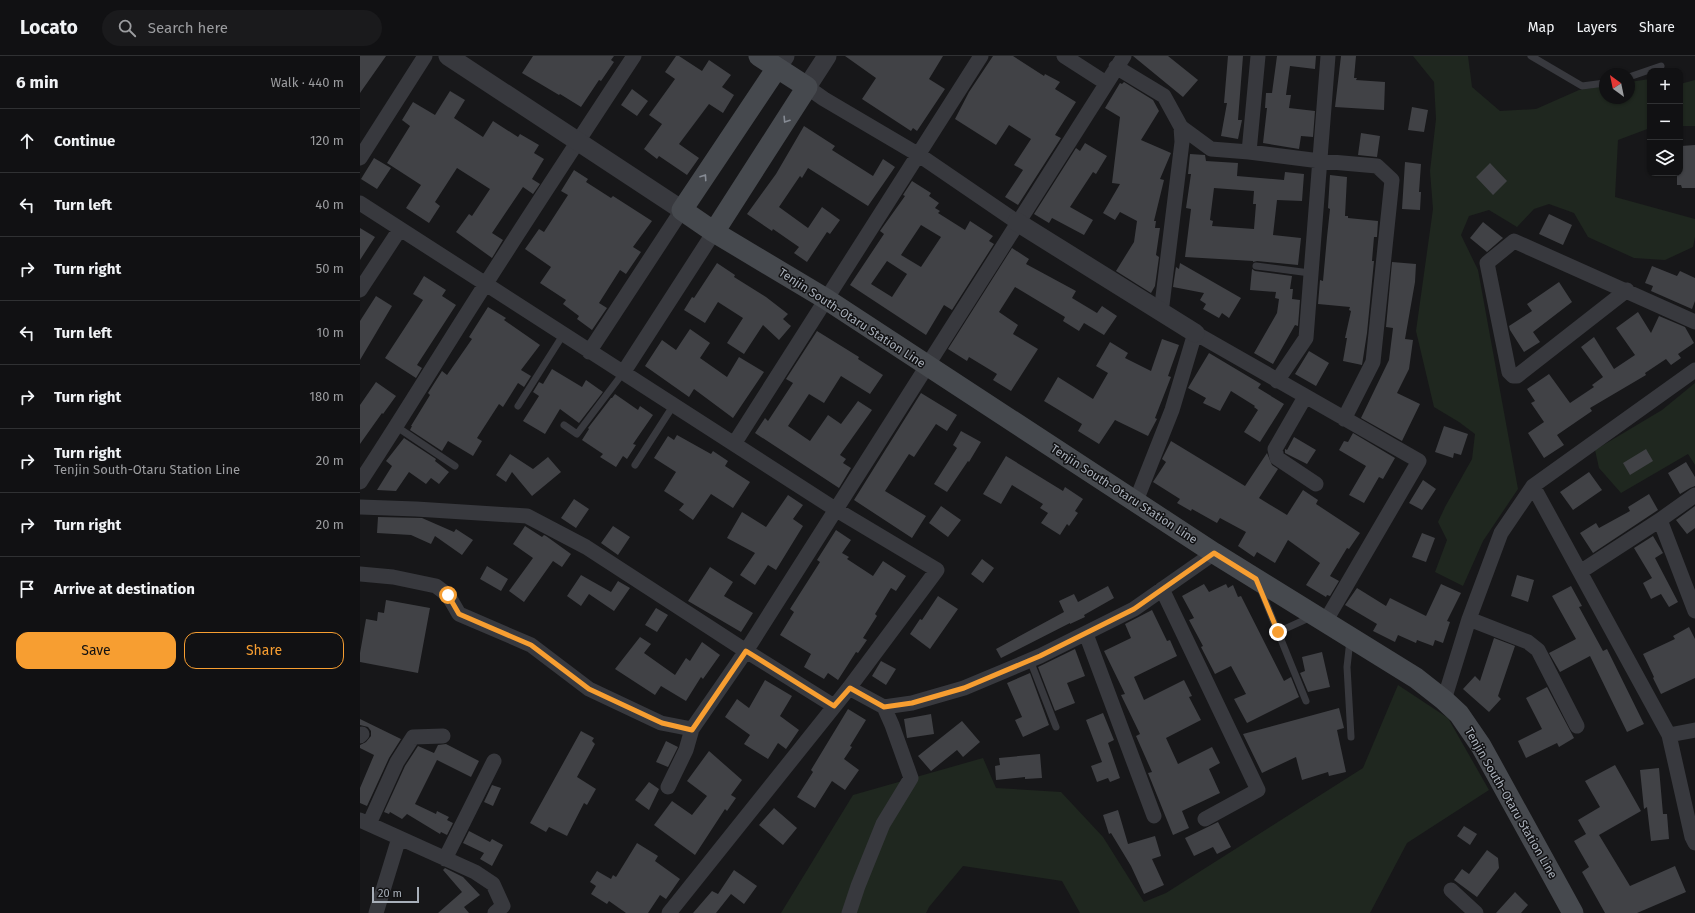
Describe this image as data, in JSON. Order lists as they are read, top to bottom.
{
  "streets": {
    "main road": ["Tenjin South-Otaru Station Line"]
  },
  "scale_bar": "20 m",
  "north": "top left",
  "page": {
    "header": "Locato",
    "search": "Search here",
    "nav": ["Map", "Layers", "Share"],
    "heading": ["6 min", "Walk · 440 m"],
    "map_buttons": ["+", "−"],
    "list": [
      ["Continue", "120 m"],
      ["Turn left", "40 m"],
      ["Turn right", "50 m"],
      ["Turn left", "10 m"],
      ["Turn right", "180 m"],
      ["Turn right", "Tenjin South-Otaru Station Line", "20 m"],
      ["Turn right", "20 m"],
      "Arrive at destination"
    ],
    "buttons": ["Save", "Share"],
    "scale": "20 m"
  }
}
